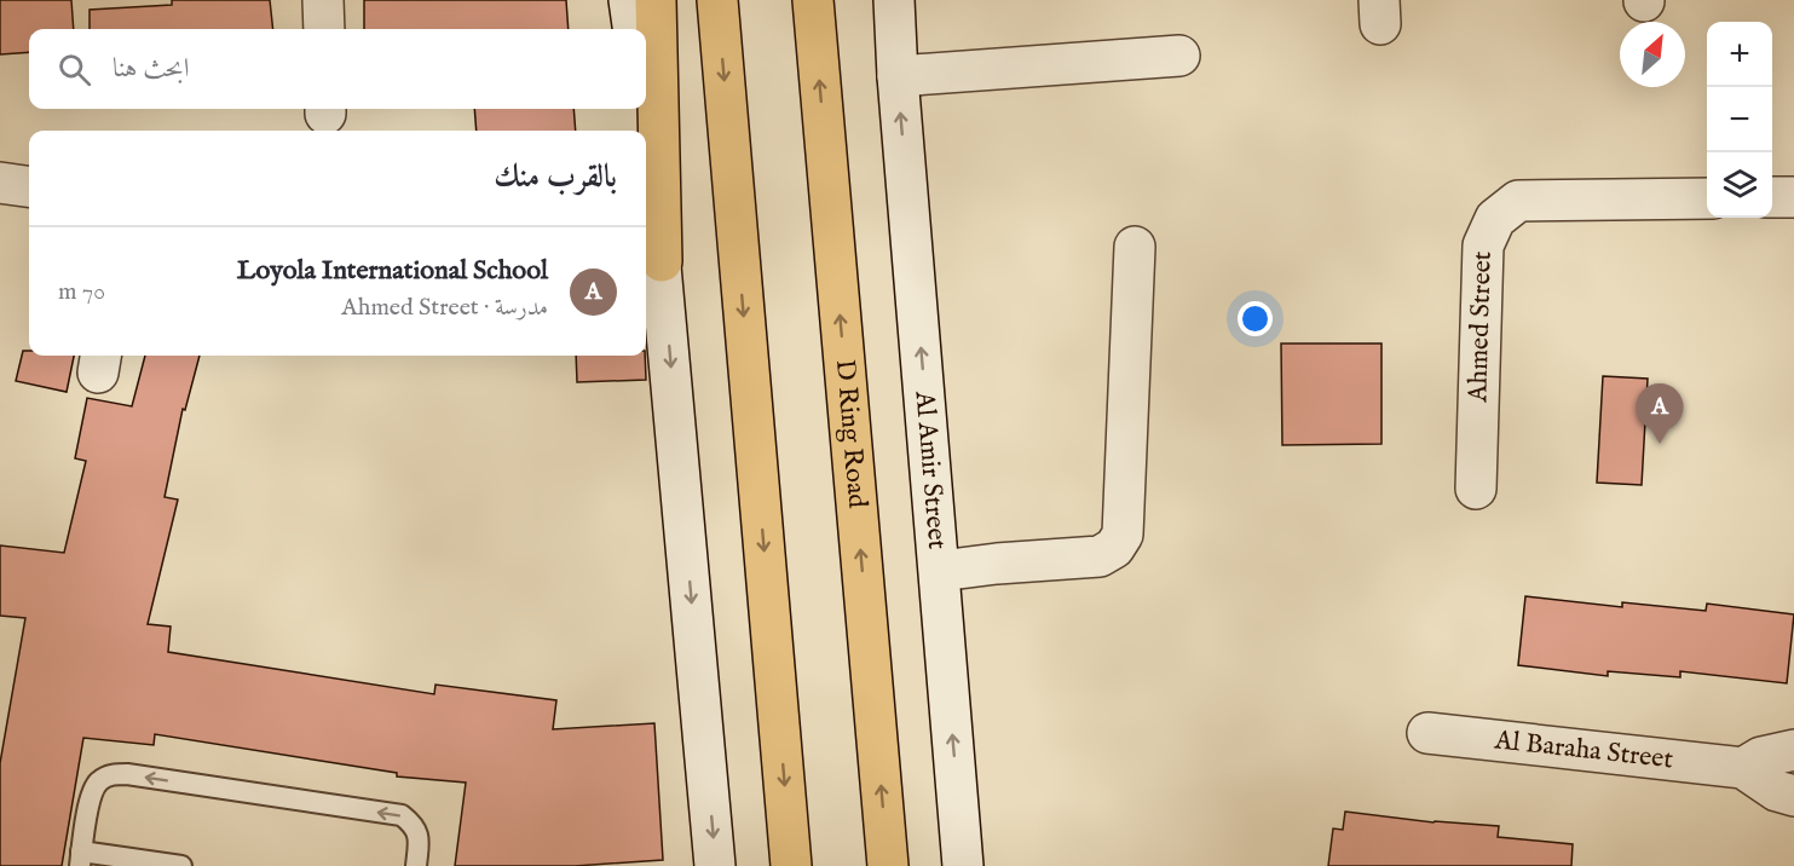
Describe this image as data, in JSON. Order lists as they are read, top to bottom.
{
  "streets": {
    "highway": ["D Ring Road"],
    "street": ["Ahmed Street", "Al Amir Street", "Al Baraha Street"]
  },
  "north": "top right",
  "page": {
    "map_buttons": ["+", "−"],
    "search": "ابحث هنا",
    "heading": "بالقرب منك",
    "list": [
      {
        "mark": "A",
        "name": "Loyola International School",
        "note": "مدرسة · Ahmed Street",
        "value": "70 m"
      }
    ],
    "pins": "A"
  }
}
